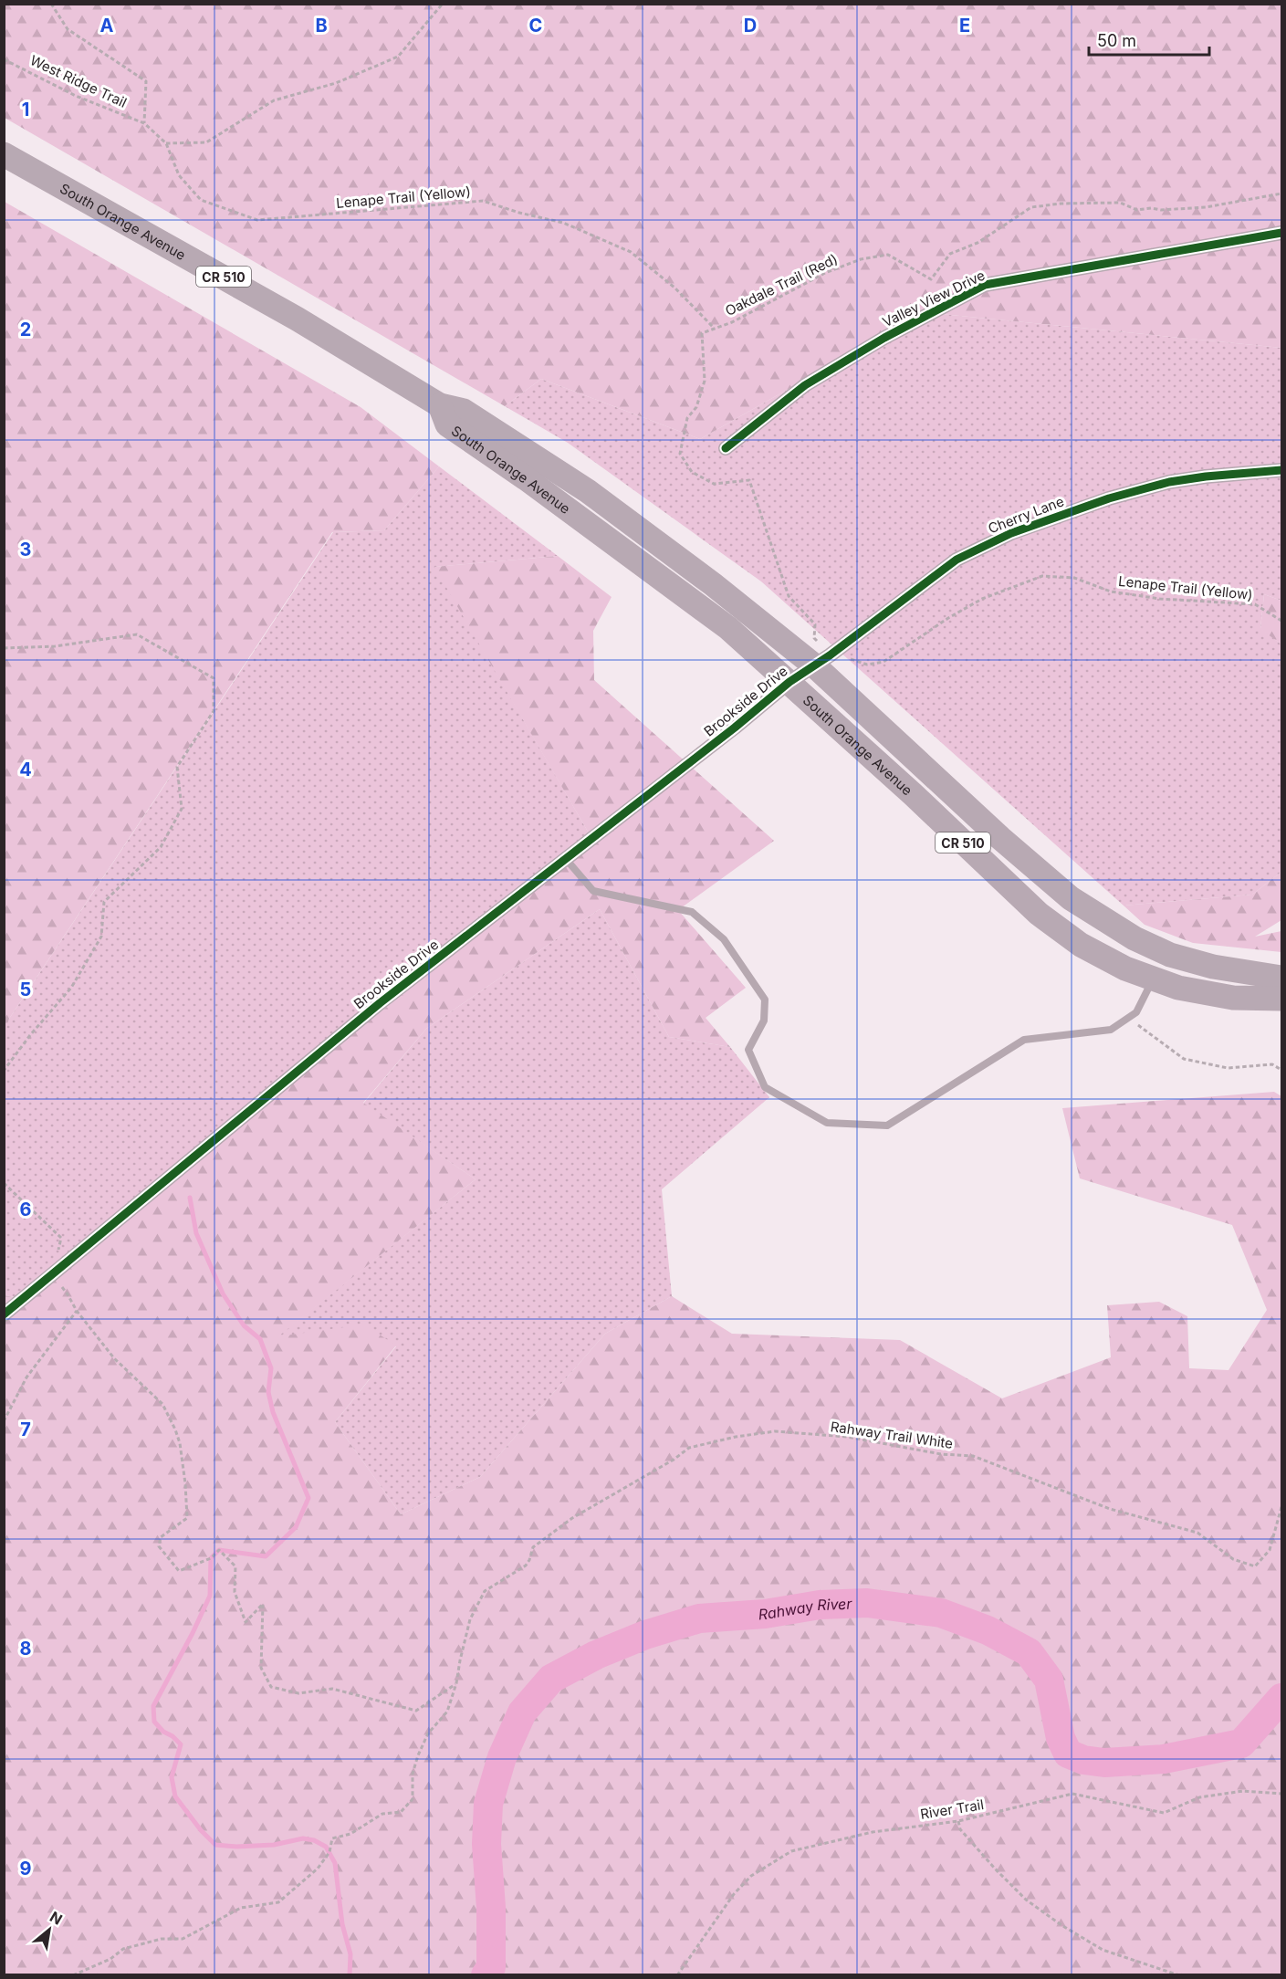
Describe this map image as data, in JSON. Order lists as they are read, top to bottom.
{
  "streets": {
    "main road": ["South Orange Avenue", "CR 510"],
    "street": ["Valley View Drive", "Cherry Lane", "Brookside Drive"],
    "path": [
      "West Ridge Trail",
      "Lenape Trail (Yellow)",
      "Oakdale Trail (Red)",
      "Rahway Trail White",
      "River Trail"
    ]
  },
  "crossings": [
    ["West Ridge Trail", "Lenape Trail (Yellow)"],
    ["Lenape Trail (Yellow)", "South Orange Avenue"],
    ["Lenape Trail (Yellow)", "Oakdale Trail (Red)"],
    ["Lenape Trail (Yellow)", "Cherry Lane"],
    ["Lenape Trail (Yellow)", "Brookside Drive"],
    ["South Orange Avenue", "Cherry Lane"],
    ["South Orange Avenue", "Brookside Drive"],
    ["Cherry Lane", "Brookside Drive"]
  ],
  "water": ["Rahway River"],
  "scale_bar": "50 m",
  "north": "top right",
  "grid": {
    "columns": [
      "A",
      "B",
      "C",
      "D",
      "E"
    ],
    "rows": [
      "1",
      "2",
      "3",
      "4",
      "5",
      "6",
      "7",
      "8",
      "9"
    ]
  }
}
